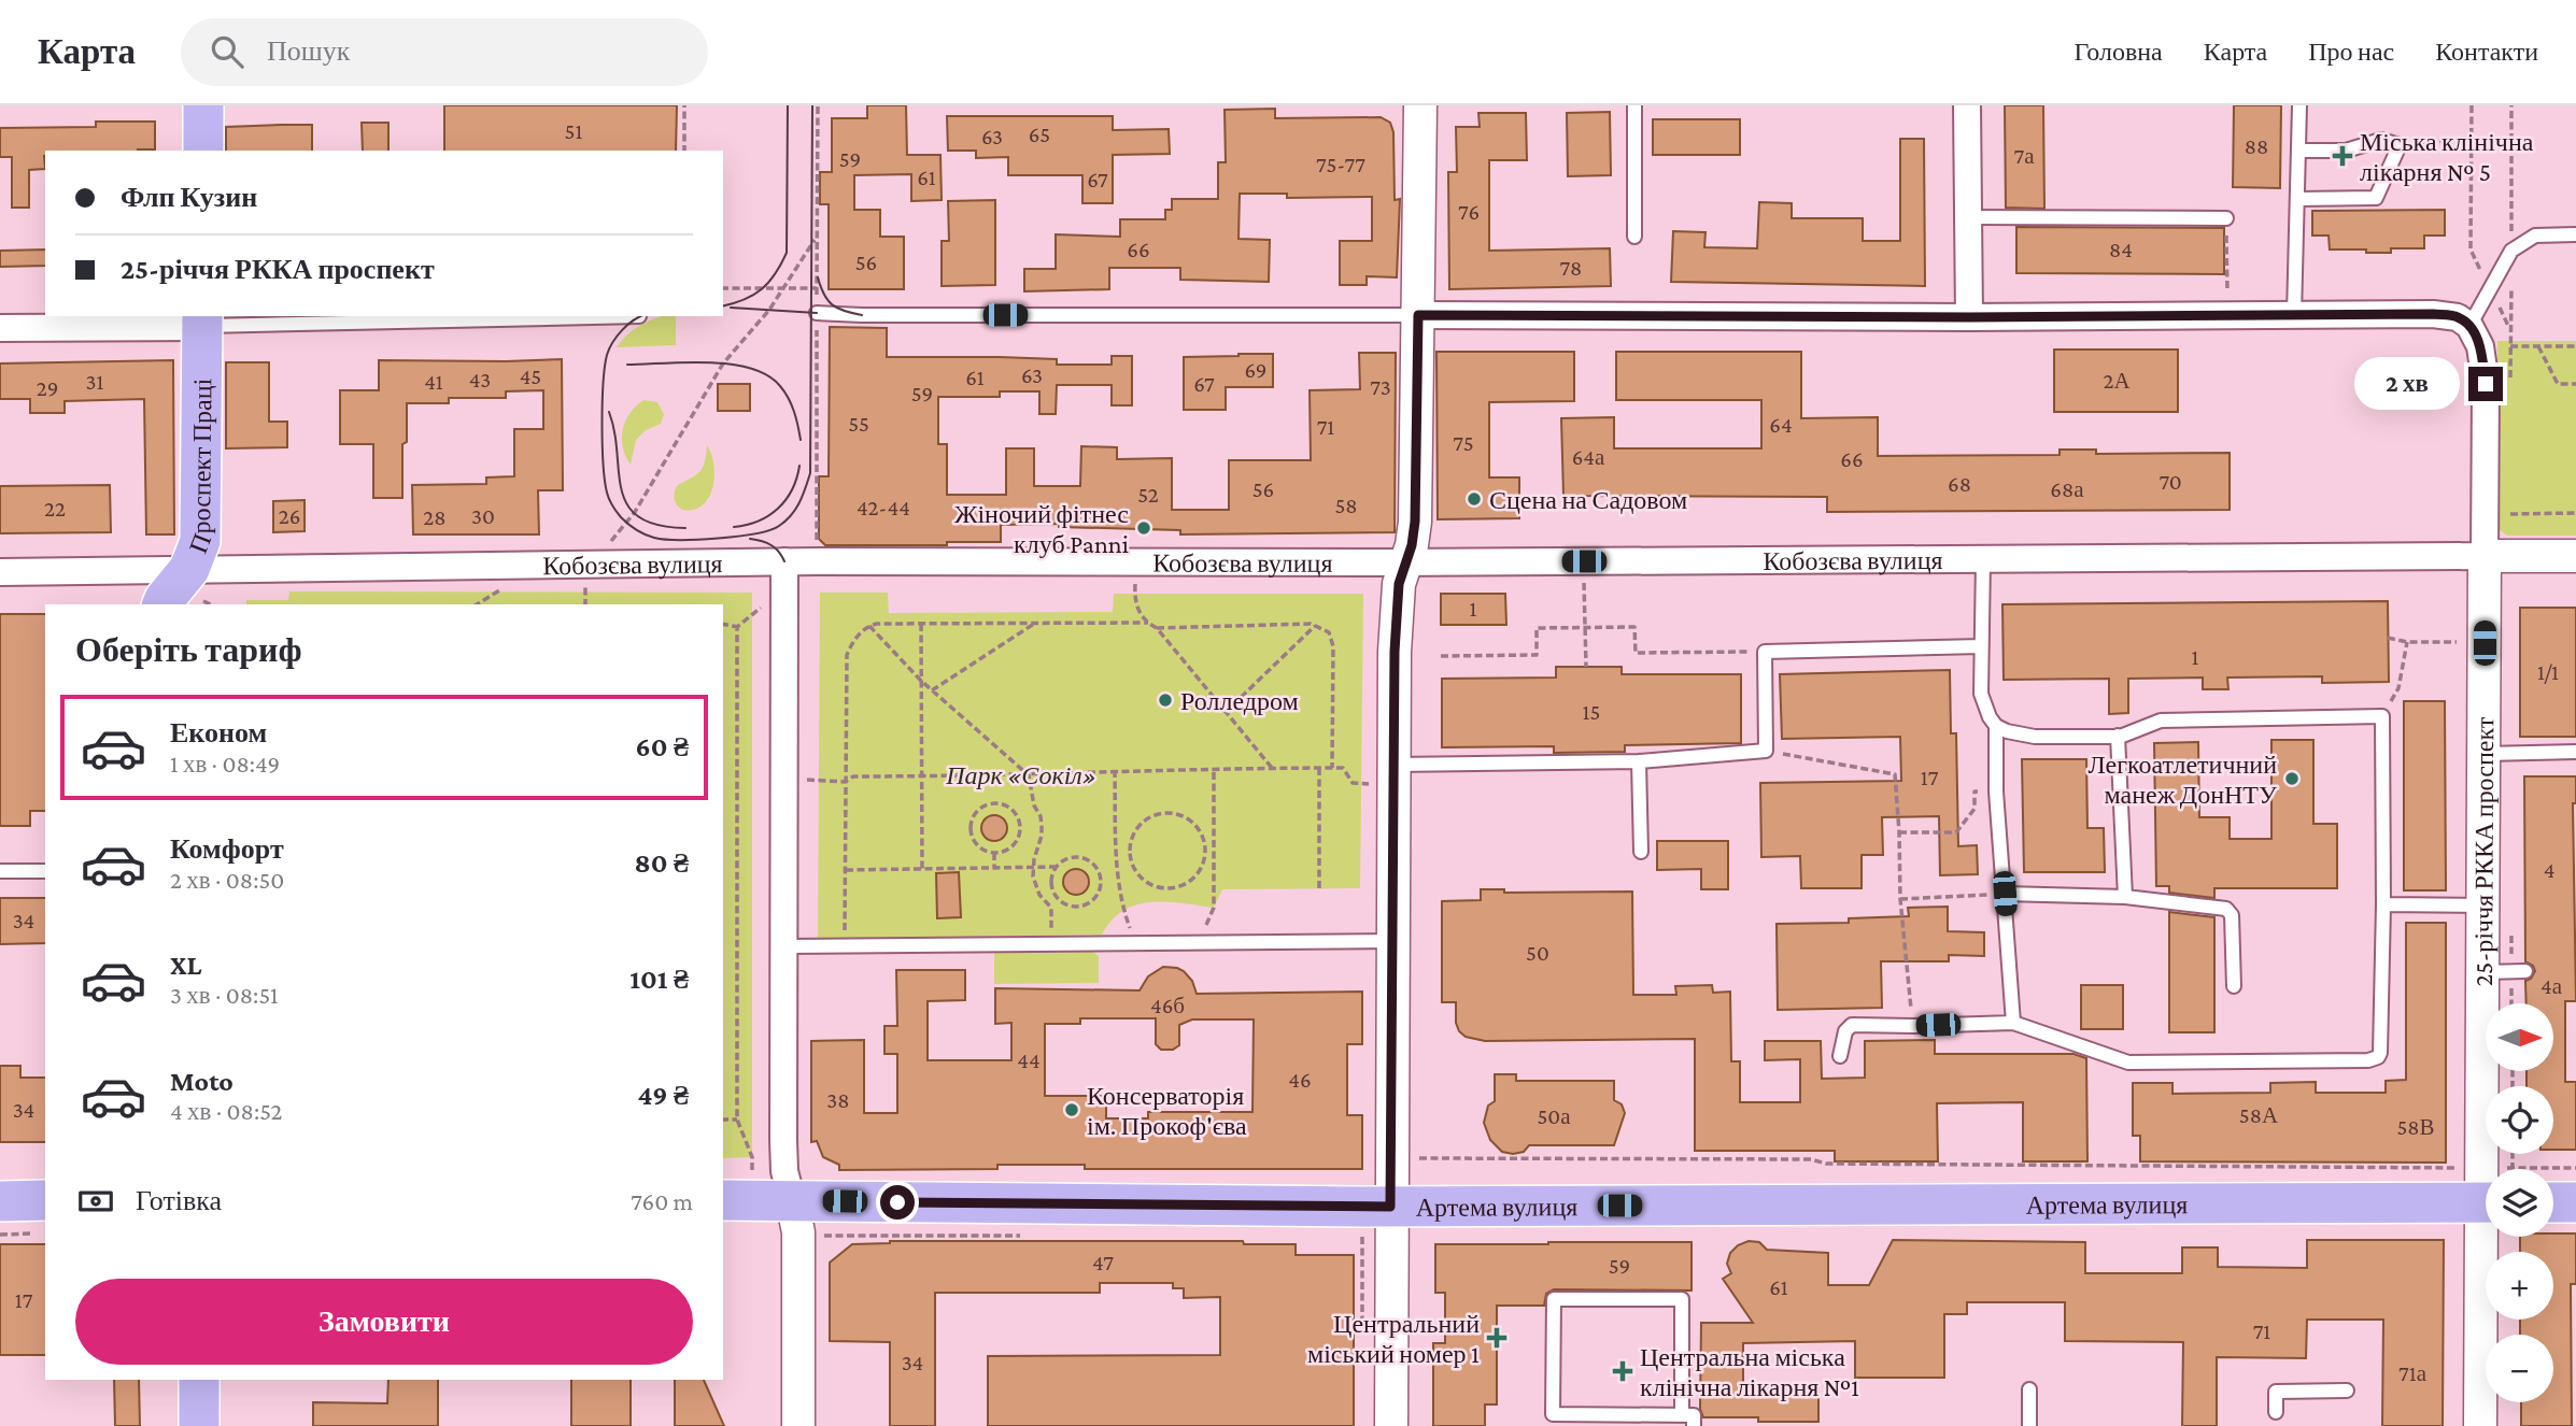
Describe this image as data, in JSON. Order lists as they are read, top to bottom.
{
  "streets": {
    "main road": ["Проспект Праці", "Артема вулиця"],
    "street": ["Кобозєва вулиця", "25-річчя РККА проспект"]
  },
  "crossings": [
    ["Проспект Праці", "Кобозєва вулиця"],
    ["Кобозєва вулиця", "25-річчя РККА проспект"]
  ],
  "parks": ["Парк «Сокіл»"],
  "places": {
    "health": ["Міська клінічна лікарня № 5", "Центральний міський номер 1", "Центральна міська клінічна лікарня №1"],
    "other": [
      "Сцена на Садовом",
      "Жіночий фітнес клуб Panni",
      "Ролледром",
      "Легкоатлетичний манеж ДонНТУ",
      "Консерваторія ім. Прокоф'єва"
    ]
  },
  "house_numbers": [
    "51",
    "65",
    "63",
    "88",
    "7а",
    "59",
    "75-77",
    "61",
    "67",
    "76",
    "66",
    "84",
    "56",
    "78",
    "69",
    "63",
    "45",
    "61",
    "43",
    "2А",
    "31",
    "41",
    "67",
    "73",
    "29",
    "59",
    "55",
    "64",
    "71",
    "75",
    "64а",
    "66",
    "70",
    "68",
    "56",
    "68а",
    "52",
    "58",
    "42-44",
    "22",
    "26",
    "30",
    "28",
    "1",
    "1",
    "1/1",
    "15",
    "17",
    "4",
    "34",
    "50",
    "4а",
    "46б",
    "44",
    "46",
    "38",
    "34",
    "58А",
    "50а",
    "58В",
    "47",
    "59",
    "61",
    "17",
    "71",
    "34",
    "71а"
  ],
  "north": "right",
  "page": {
    "header": "Карта",
    "search": "Пошук",
    "nav": [
      "Головна",
      "Карта",
      "Про нас",
      "Контакти"
    ],
    "banner": ["Флп Кузин", "25-річчя РККА проспект"],
    "bubble": "2 хв",
    "heading": "Оберіть тариф",
    "list": [
      {
        "name": "Економ",
        "note": "1 хв · 08:49",
        "value": "60 ₴"
      },
      {
        "name": "Комфорт",
        "note": "2 хв · 08:50",
        "value": "80 ₴"
      },
      {
        "name": "XL",
        "note": "3 хв · 08:51",
        "value": "101 ₴"
      },
      {
        "name": "Moto",
        "note": "4 хв · 08:52",
        "value": "49 ₴"
      }
    ],
    "map_buttons": ["+", "−"],
    "pay": ["Готівка", "760 m"],
    "buttons": "Замовити"
  }
}
